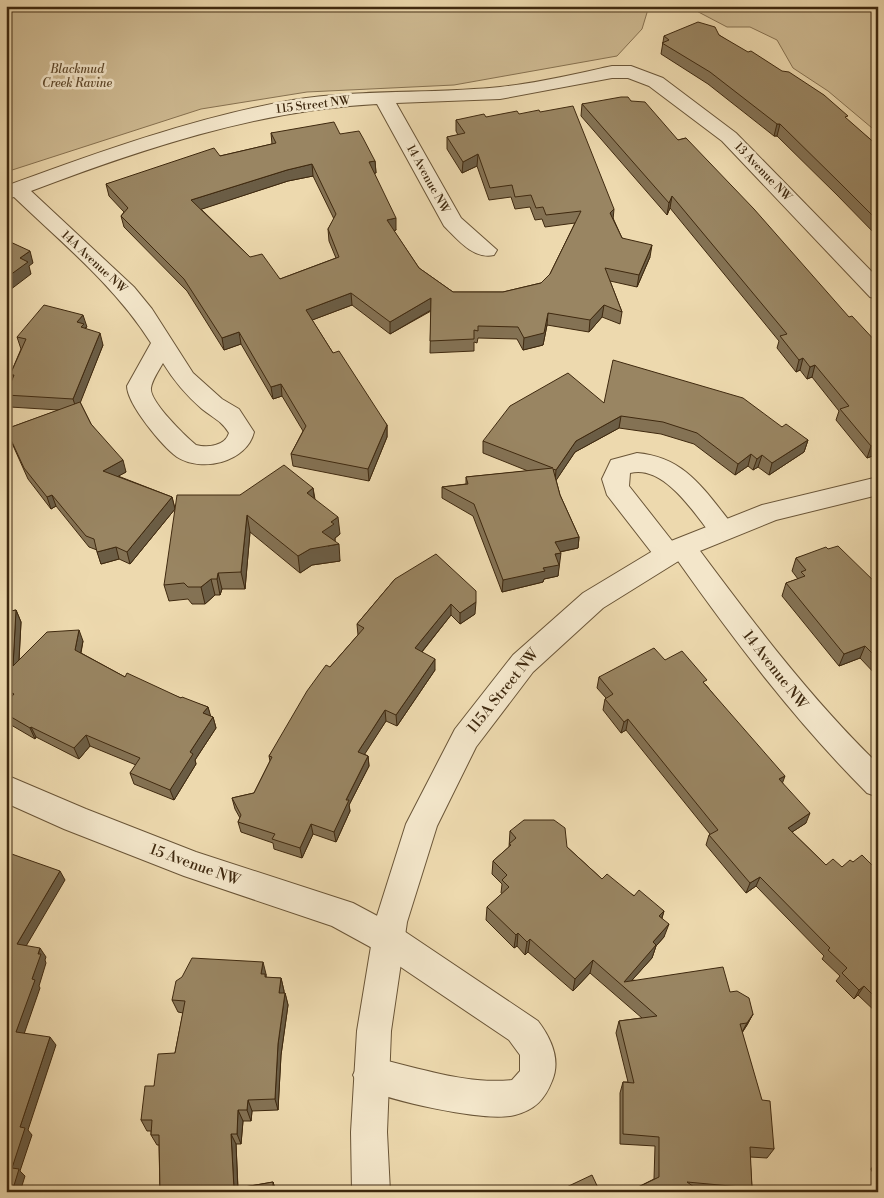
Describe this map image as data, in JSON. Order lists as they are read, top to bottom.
{
  "streets": {
    "street": [
      "115 Street NW",
      "13 Avenue NW",
      "14 Avenue NW",
      "14A Avenue NW",
      "115A Street NW",
      "15 Avenue NW"
    ]
  },
  "crossings": [
    ["115 Street NW", "13 Avenue NW"],
    ["115 Street NW", "14 Avenue NW"],
    ["115 Street NW", "14A Avenue NW"],
    ["14 Avenue NW", "115A Street NW"],
    ["115A Street NW", "15 Avenue NW"]
  ],
  "parks": ["Blackmud Creek Ravine"]
}
